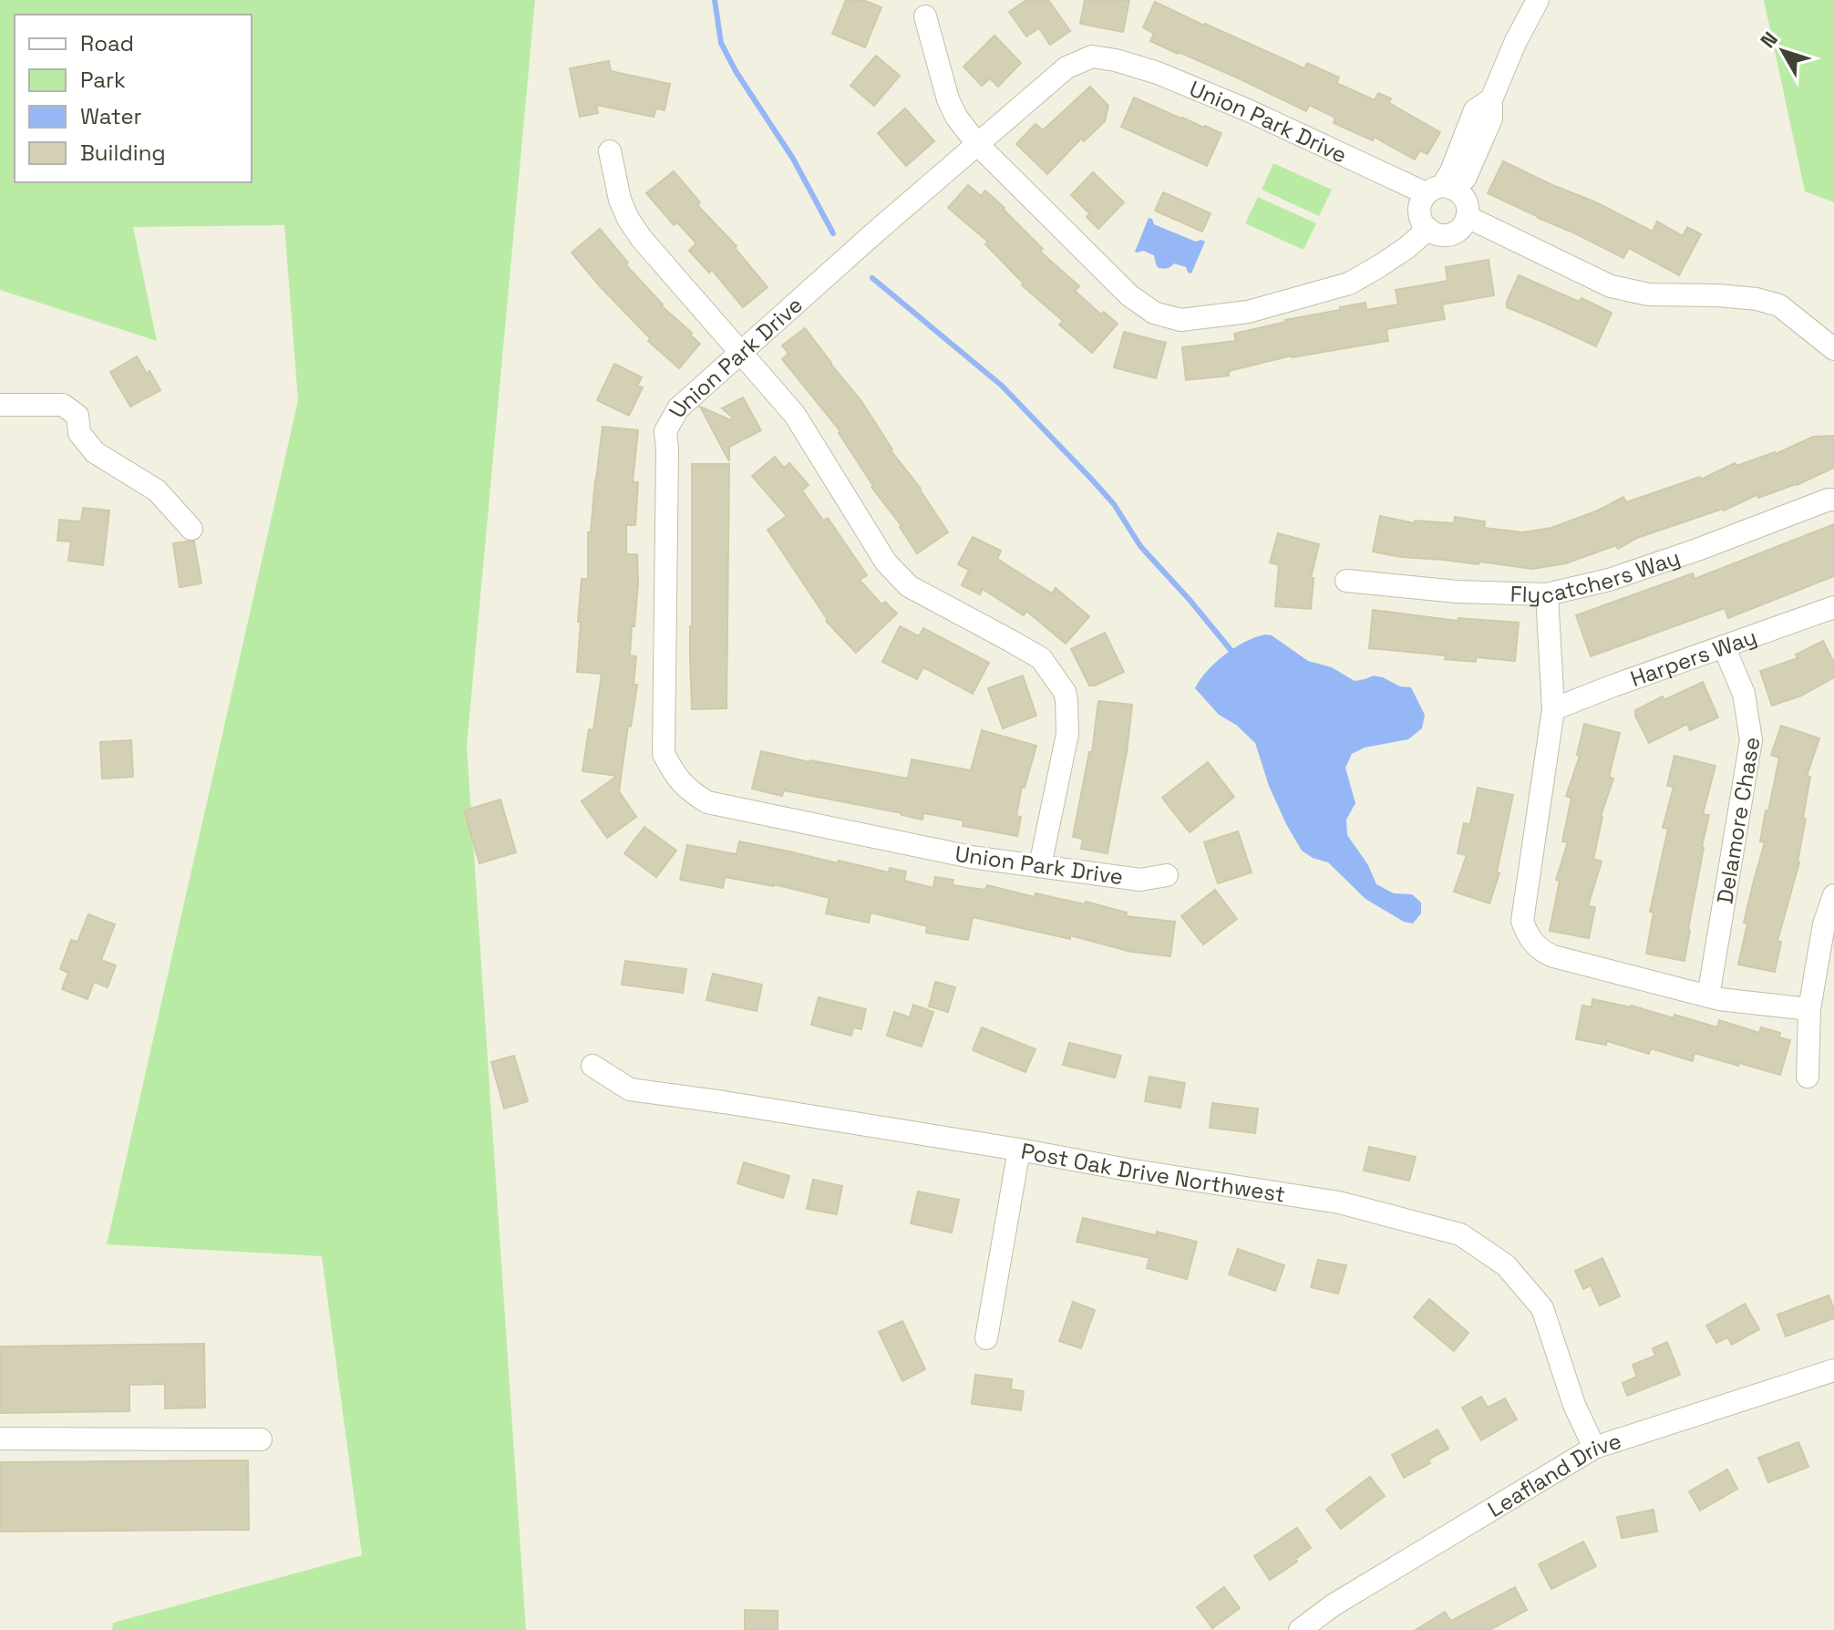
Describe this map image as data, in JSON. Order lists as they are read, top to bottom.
{
  "streets": {
    "street": [
      "Union Park Drive",
      "Flycatchers Way",
      "Harpers Way",
      "Delamore Chase",
      "Post Oak Drive Northwest",
      "Leafland Drive"
    ]
  },
  "crossings": [
    ["Harpers Way", "Delamore Chase"],
    ["Post Oak Drive Northwest", "Leafland Drive"]
  ],
  "legend": [
    "Road",
    "Park",
    "Water",
    "Building"
  ],
  "north": "top left"
}
